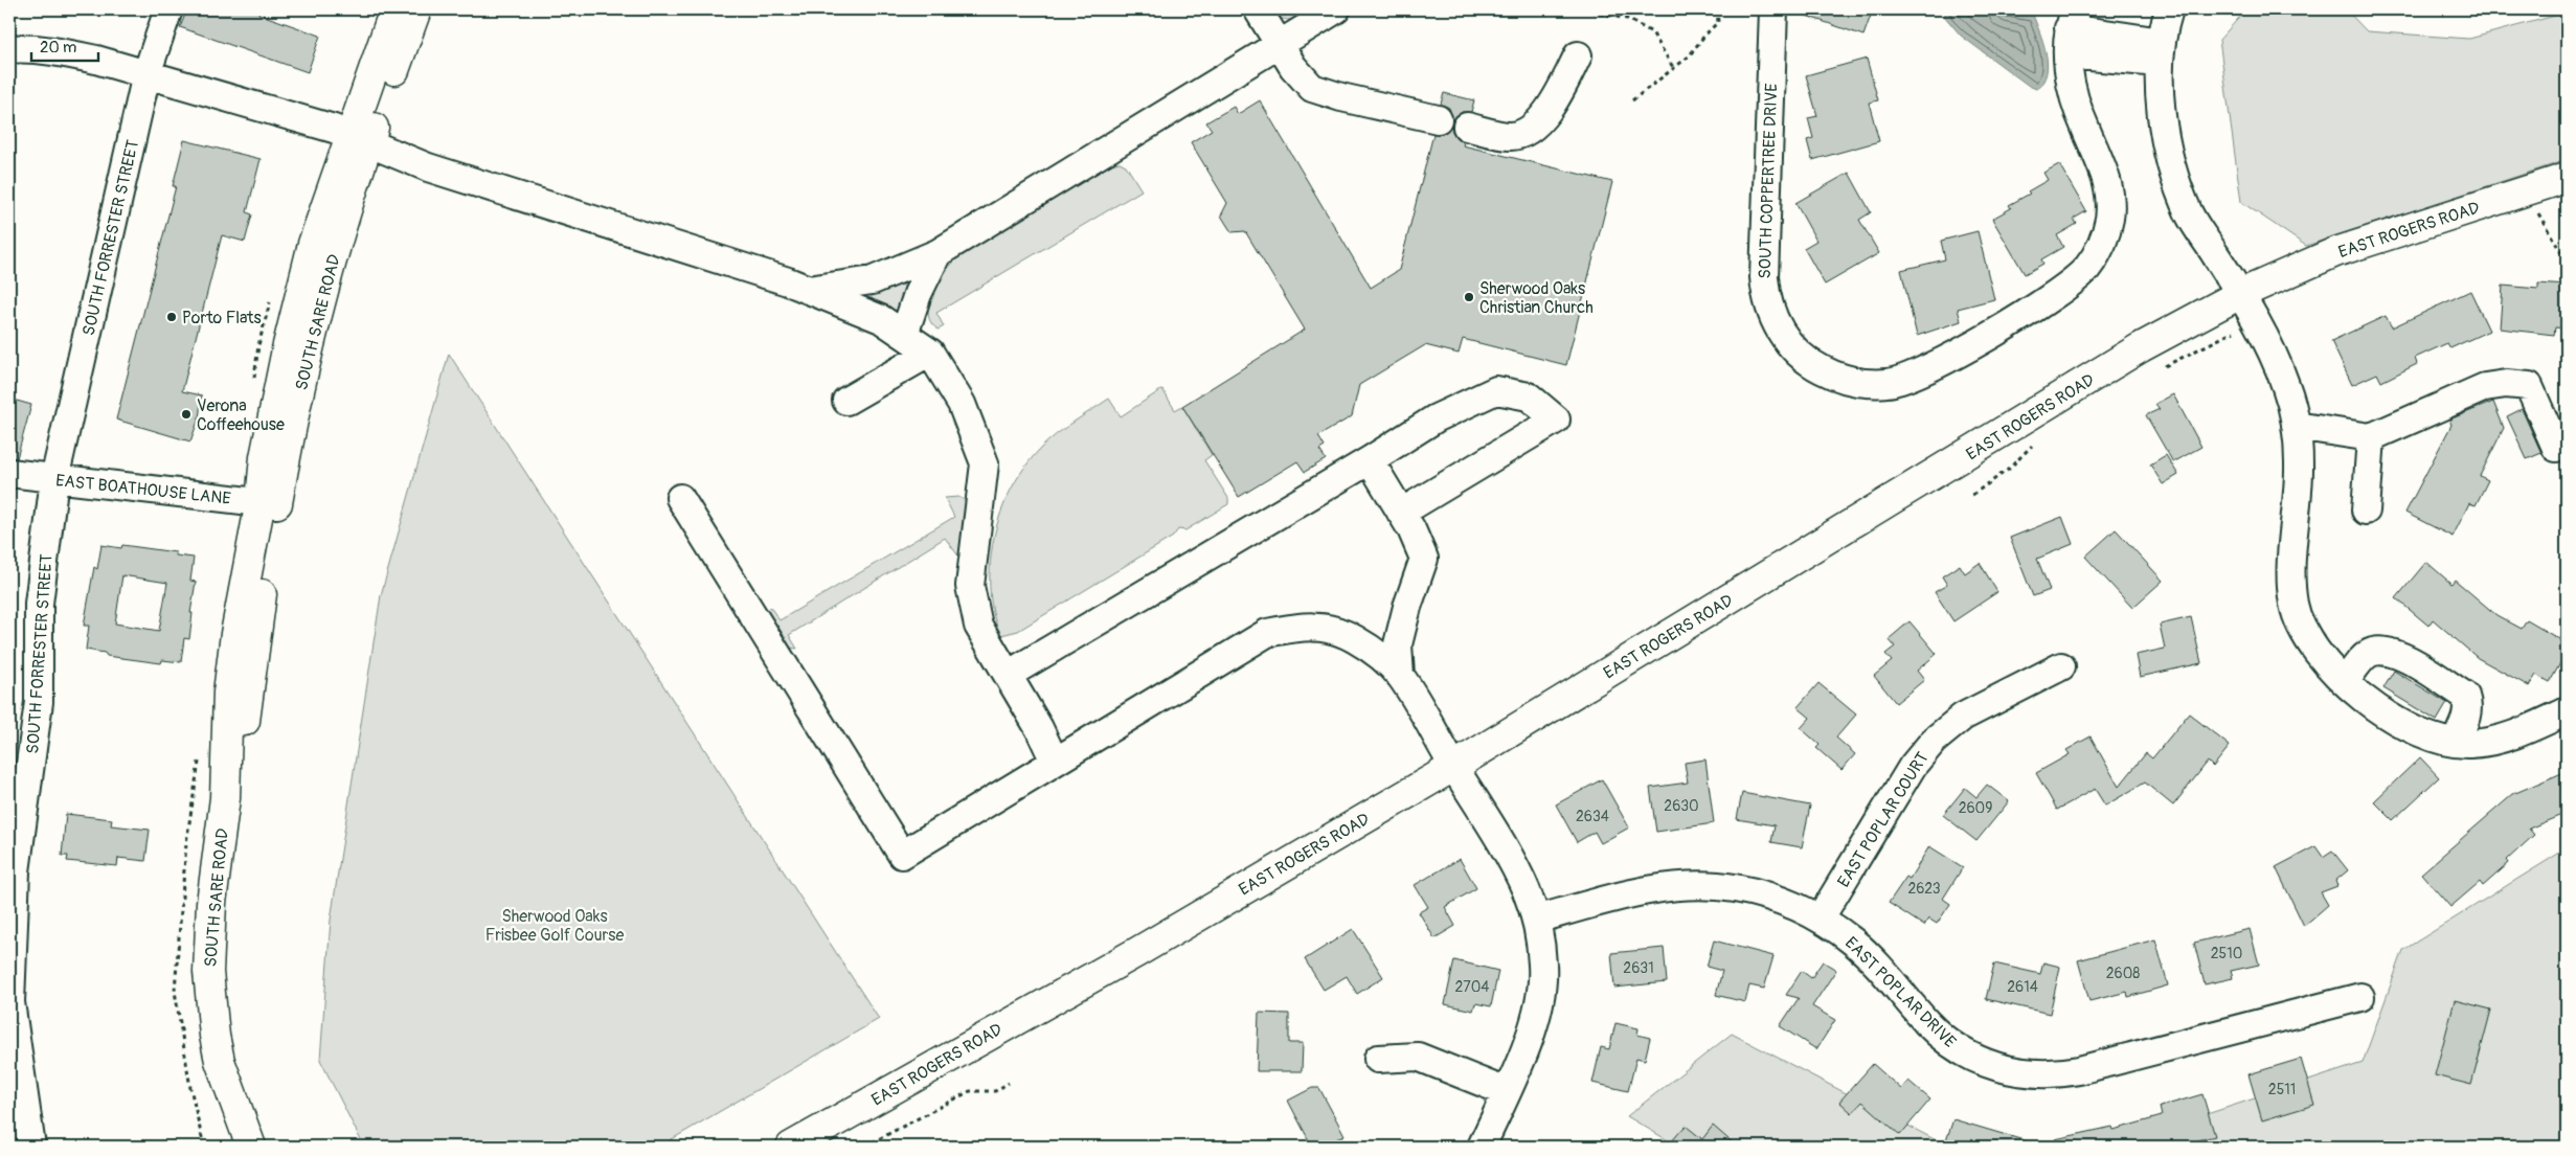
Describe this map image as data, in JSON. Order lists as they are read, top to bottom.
{
  "streets": {
    "main road": ["EAST ROGERS ROAD", "SOUTH SARE ROAD"],
    "street": [
      "SOUTH COPPERTREE DRIVE",
      "SOUTH FORRESTER STREET",
      "EAST BOATHOUSE LANE",
      "EAST POPLAR COURT",
      "EAST POPLAR DRIVE"
    ]
  },
  "crossings": [
    ["SOUTH FORRESTER STREET", "EAST BOATHOUSE LANE"],
    ["SOUTH SARE ROAD", "EAST BOATHOUSE LANE"],
    ["EAST POPLAR COURT", "EAST POPLAR DRIVE"]
  ],
  "parks": ["Sherwood Oaks Frisbee Golf Course"],
  "places": ["Sherwood Oaks Christian Church", "Porto Flats", "Verona Coffeehouse"],
  "house_numbers": [
    "2630",
    "2609",
    "2634",
    "2623",
    "2510",
    "2631",
    "2608",
    "2704",
    "2614",
    "2511"
  ],
  "scale_bar": "20 m"
}
